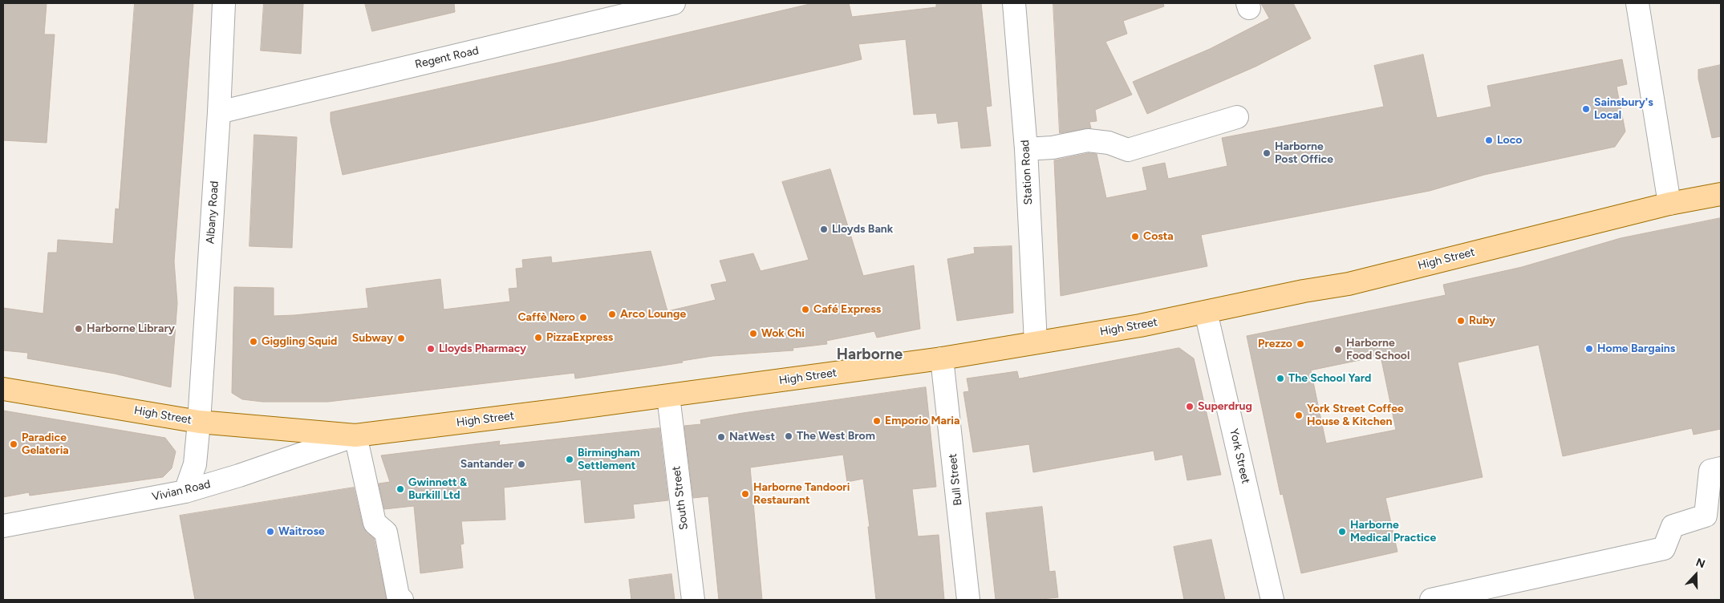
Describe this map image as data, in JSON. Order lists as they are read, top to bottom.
{
  "streets": {
    "main road": ["High Street"],
    "street": [
      "Regent Road",
      "Station Road",
      "Albany Road",
      "York Street",
      "Bull Street",
      "Vivian Road",
      "South Street"
    ]
  },
  "crossings": [
    ["Regent Road", "Albany Road"],
    ["Station Road", "High Street"],
    ["Albany Road", "High Street"],
    ["Albany Road", "Vivian Road"],
    ["High Street", "York Street"],
    ["High Street", "Bull Street"],
    ["High Street", "Vivian Road"],
    ["High Street", "South Street"]
  ],
  "districts": ["Harborne"],
  "places": [
    "Sainsbury's Local",
    "Loco",
    "Harborne Post Office",
    "Lloyds Bank",
    "Costa",
    "Café Express",
    "Arco Lounge",
    "Caffè Nero",
    "Ruby",
    "Harborne Library",
    "Wok Chi",
    "PizzaExpress",
    "Subway",
    "Giggling Squid",
    "Prezzo",
    "Lloyds Pharmacy",
    "Home Bargains",
    "Harborne Food School",
    "The School Yard",
    "Superdrug",
    "York Street Coffee House & Kitchen",
    "Emporio Maria",
    "The West Brom",
    "NatWest",
    "Paradice Gelateria",
    "Birmingham Settlement",
    "Santander",
    "Gwinnett & Burkill Ltd",
    "Harborne Tandoori Restaurant",
    "Waitrose",
    "Harborne Medical Practice"
  ],
  "north": "top"
}
